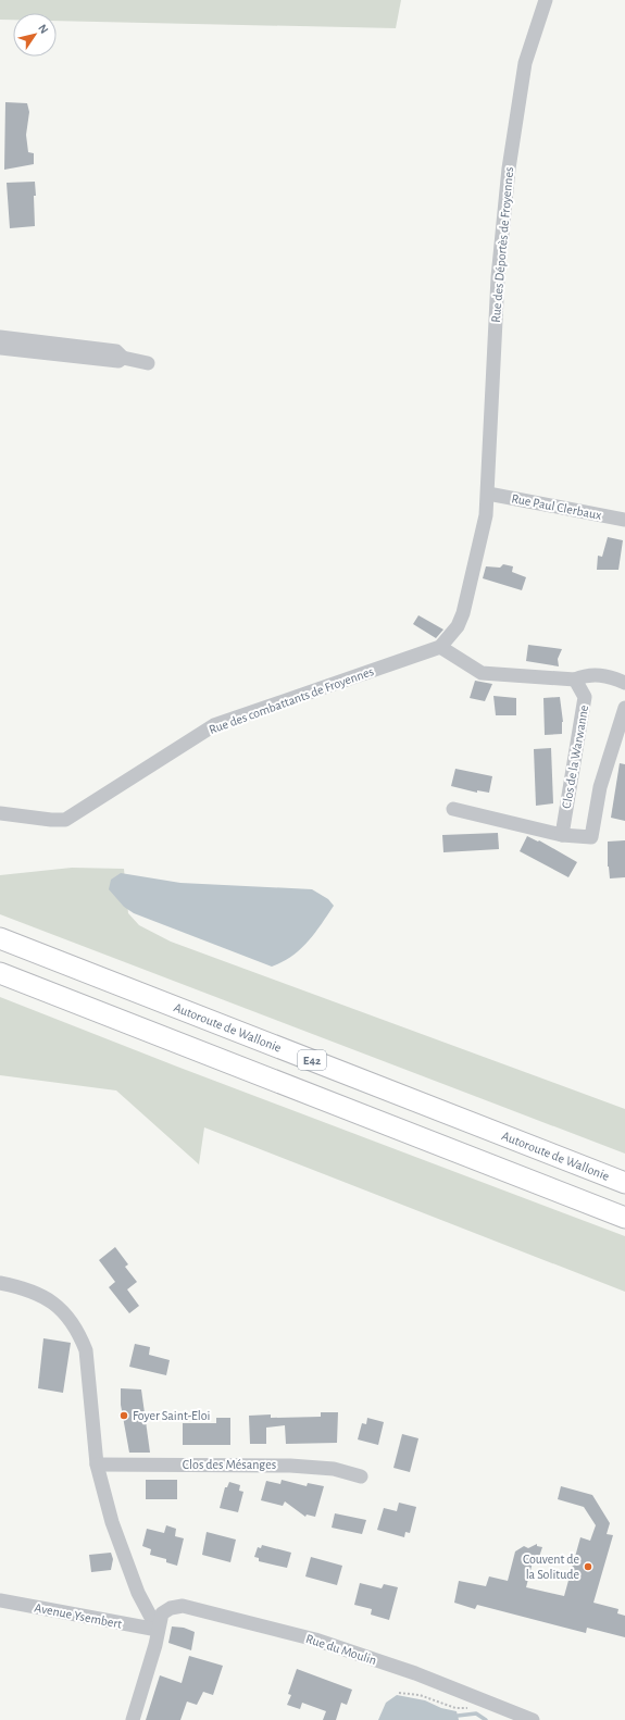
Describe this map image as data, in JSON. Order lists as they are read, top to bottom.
{
  "streets": {
    "highway": ["Autoroute de Wallonie", "E42"],
    "street": [
      "Rue des Déportès de Froyennes",
      "Rue Paul Clerbaux",
      "Rue des combattants de Froyennes",
      "Clos de la Warwanne",
      "Clos des Mésanges",
      "Avenue Ysembert",
      "Rue du Moulin"
    ]
  },
  "crossings": [
    ["Rue des Déportès de Froyennes", "Rue Paul Clerbaux"],
    ["Avenue Ysembert", "Rue du Moulin"]
  ],
  "places": ["Foyer Saint-Eloi", "Couvent de la Solitude"],
  "north": "top right"
}
